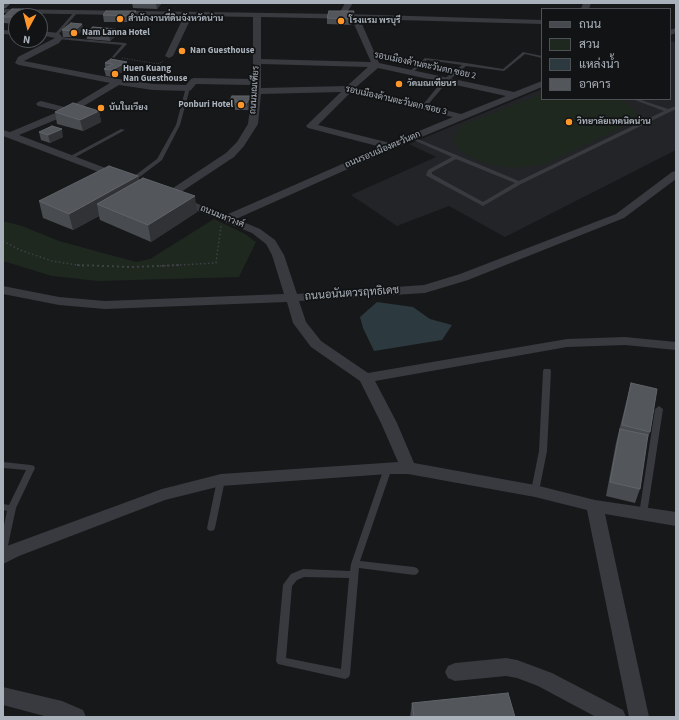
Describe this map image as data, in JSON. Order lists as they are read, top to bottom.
{
  "streets": {
    "street": [
      "รอบเมืองด้านตะวันตก ซอย 2",
      "ถนนมณเฑียร",
      "รอบเมืองด้านตะวันตก ซอย 3",
      "ถนนรอบเมืองตะวันตก",
      "ถนนมหาวงศ์",
      "ถนนอนันตวรฤทธิเดช"
    ]
  },
  "crossings": [
    ["รอบเมืองด้านตะวันตก ซอย 2", "ถนนมณเฑียร"],
    ["รอบเมืองด้านตะวันตก ซอย 2", "ถนนรอบเมืองตะวันตก"],
    ["ถนนมณเฑียร", "รอบเมืองด้านตะวันตก ซอย 3"],
    ["ถนนมณเฑียร", "ถนนมหาวงศ์"],
    ["รอบเมืองด้านตะวันตก ซอย 3", "ถนนรอบเมืองตะวันตก"],
    ["ถนนรอบเมืองตะวันตก", "ถนนมหาวงศ์"],
    ["ถนนมหาวงศ์", "ถนนอนันตวรฤทธิเดช"]
  ],
  "places": [
    "สำนักงานที่ดินจังหวัดน่าน",
    "โรงแรม พรบุรี",
    "Nam Lanna Hotel",
    "Nan Guesthouse",
    "Huen Kuang Nan Guesthouse",
    "วัดมณเฑียนร",
    "Ponburi Hotel",
    "บ้นในเวียง",
    "วิทยาลัยเทคนิคน่าน"
  ],
  "legend": [
    "ถนน",
    "สวน",
    "แหล่งน้ำ",
    "อาคาร"
  ],
  "north": "bottom"
}
